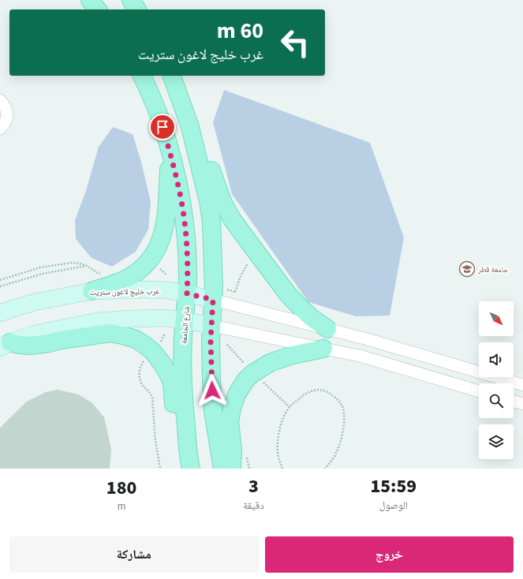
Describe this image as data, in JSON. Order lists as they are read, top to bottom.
{
  "streets": {
    "main road": ["شارع الجامعة"],
    "street": ["غرب خليج لاغون ستريت"]
  },
  "crossings": [
    ["غرب خليج لاغون ستريت", "شارع الجامعة"]
  ],
  "places": {
    "school or university": ["جامعة قطر"]
  },
  "north": "bottom right",
  "page": {
    "turn": ["60 m", "غرب خليج لاغون ستريت"],
    "eta": [
      "15:59",
      "الوصول",
      "3",
      "دقيقة",
      "180",
      "m"
    ],
    "buttons": ["خروج", "مشاركة"]
  }
}
